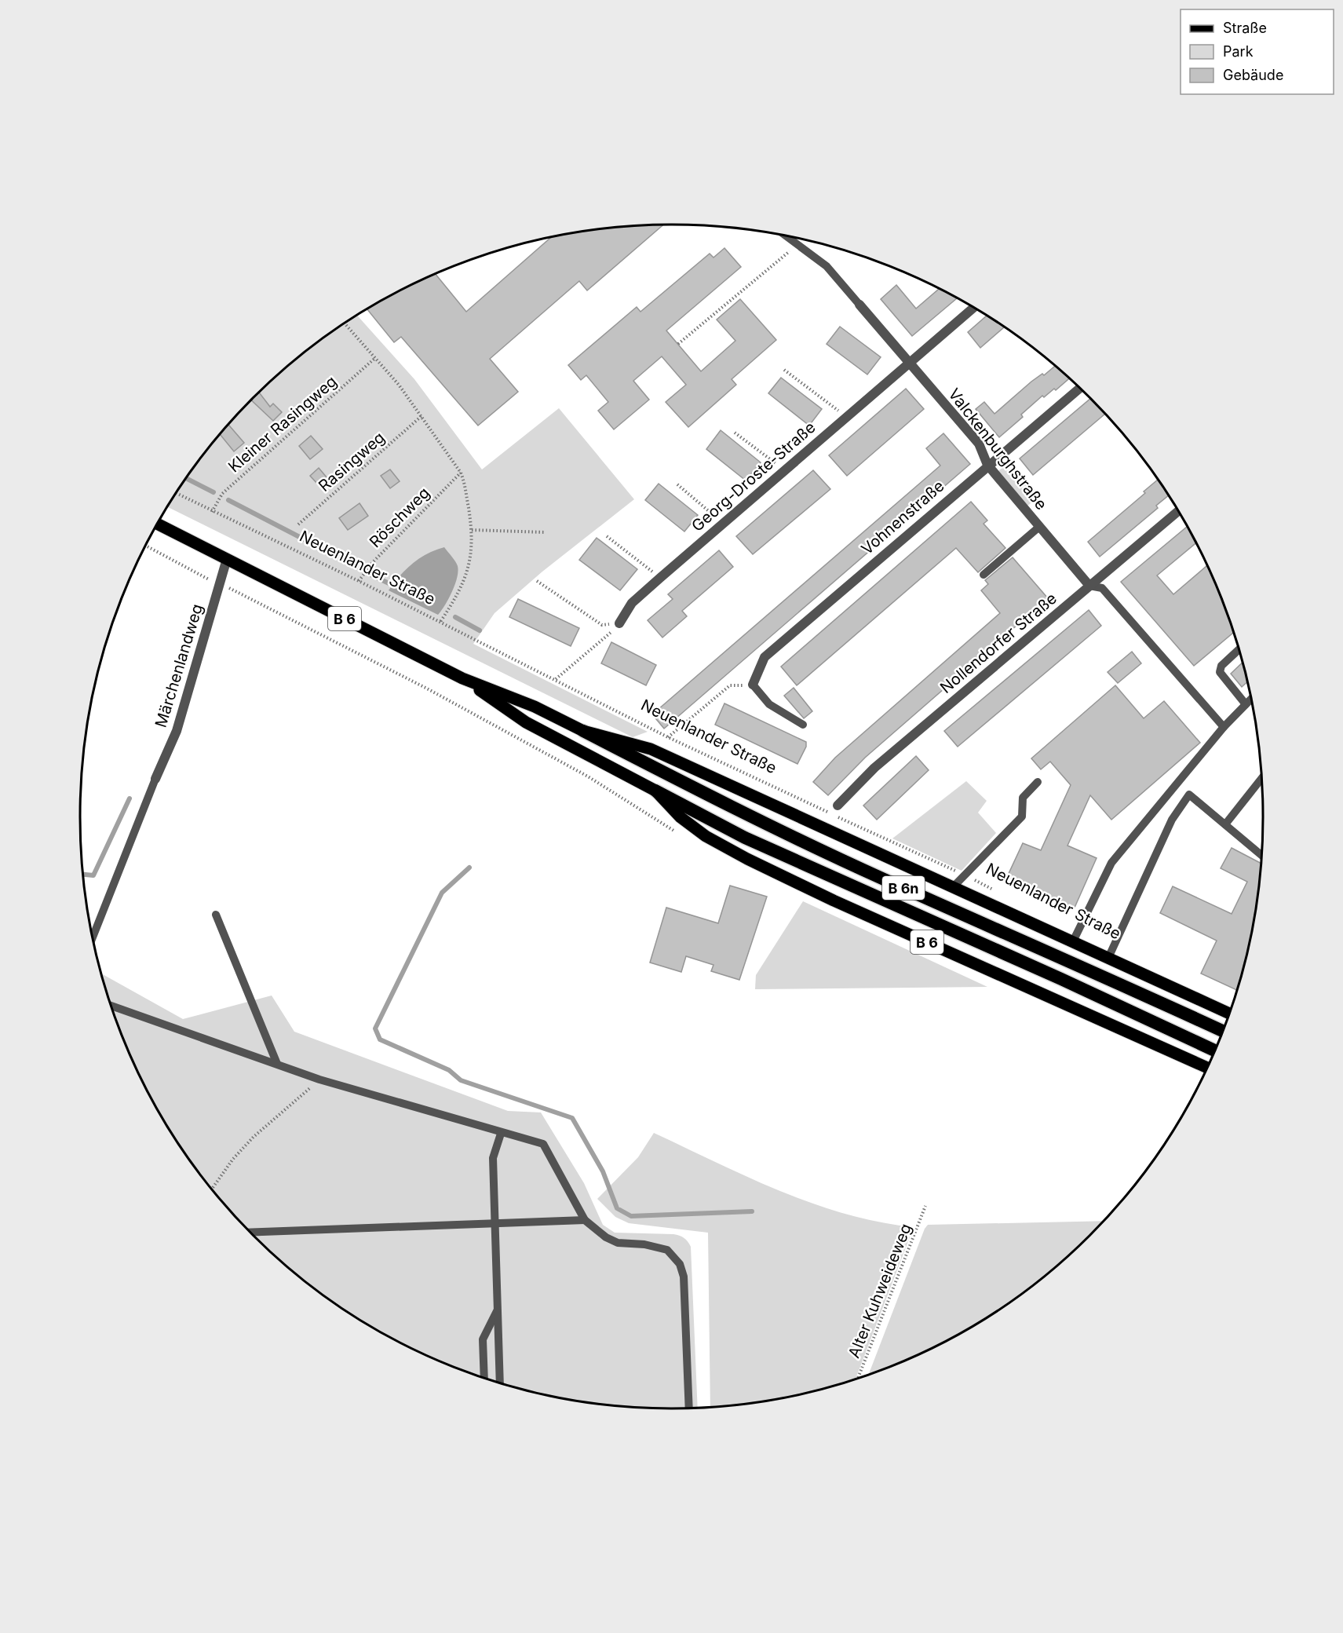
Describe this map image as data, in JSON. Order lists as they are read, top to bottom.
{
  "streets": {
    "highway": ["Neuenlander Straße", "B 6n"],
    "main road": ["B 6"],
    "street": [
      "Valckenburghstraße",
      "Georg-Droste-Straße",
      "Vohnenstraße",
      "Nollendorfer Straße",
      "Märchenlandweg"
    ],
    "path": [
      "Kleiner Rasingweg",
      "Rasingweg",
      "Röschweg",
      "Alter Kuhweideweg"
    ]
  },
  "crossings": [
    ["Kleiner Rasingweg", "Neuenlander Straße"],
    ["Valckenburghstraße", "Georg-Droste-Straße"],
    ["Valckenburghstraße", "Vohnenstraße"],
    ["Valckenburghstraße", "Nollendorfer Straße"],
    ["Röschweg", "Neuenlander Straße"],
    ["Neuenlander Straße", "Märchenlandweg"]
  ],
  "legend": ["Straße", "Park", "Gebäude"]
}
